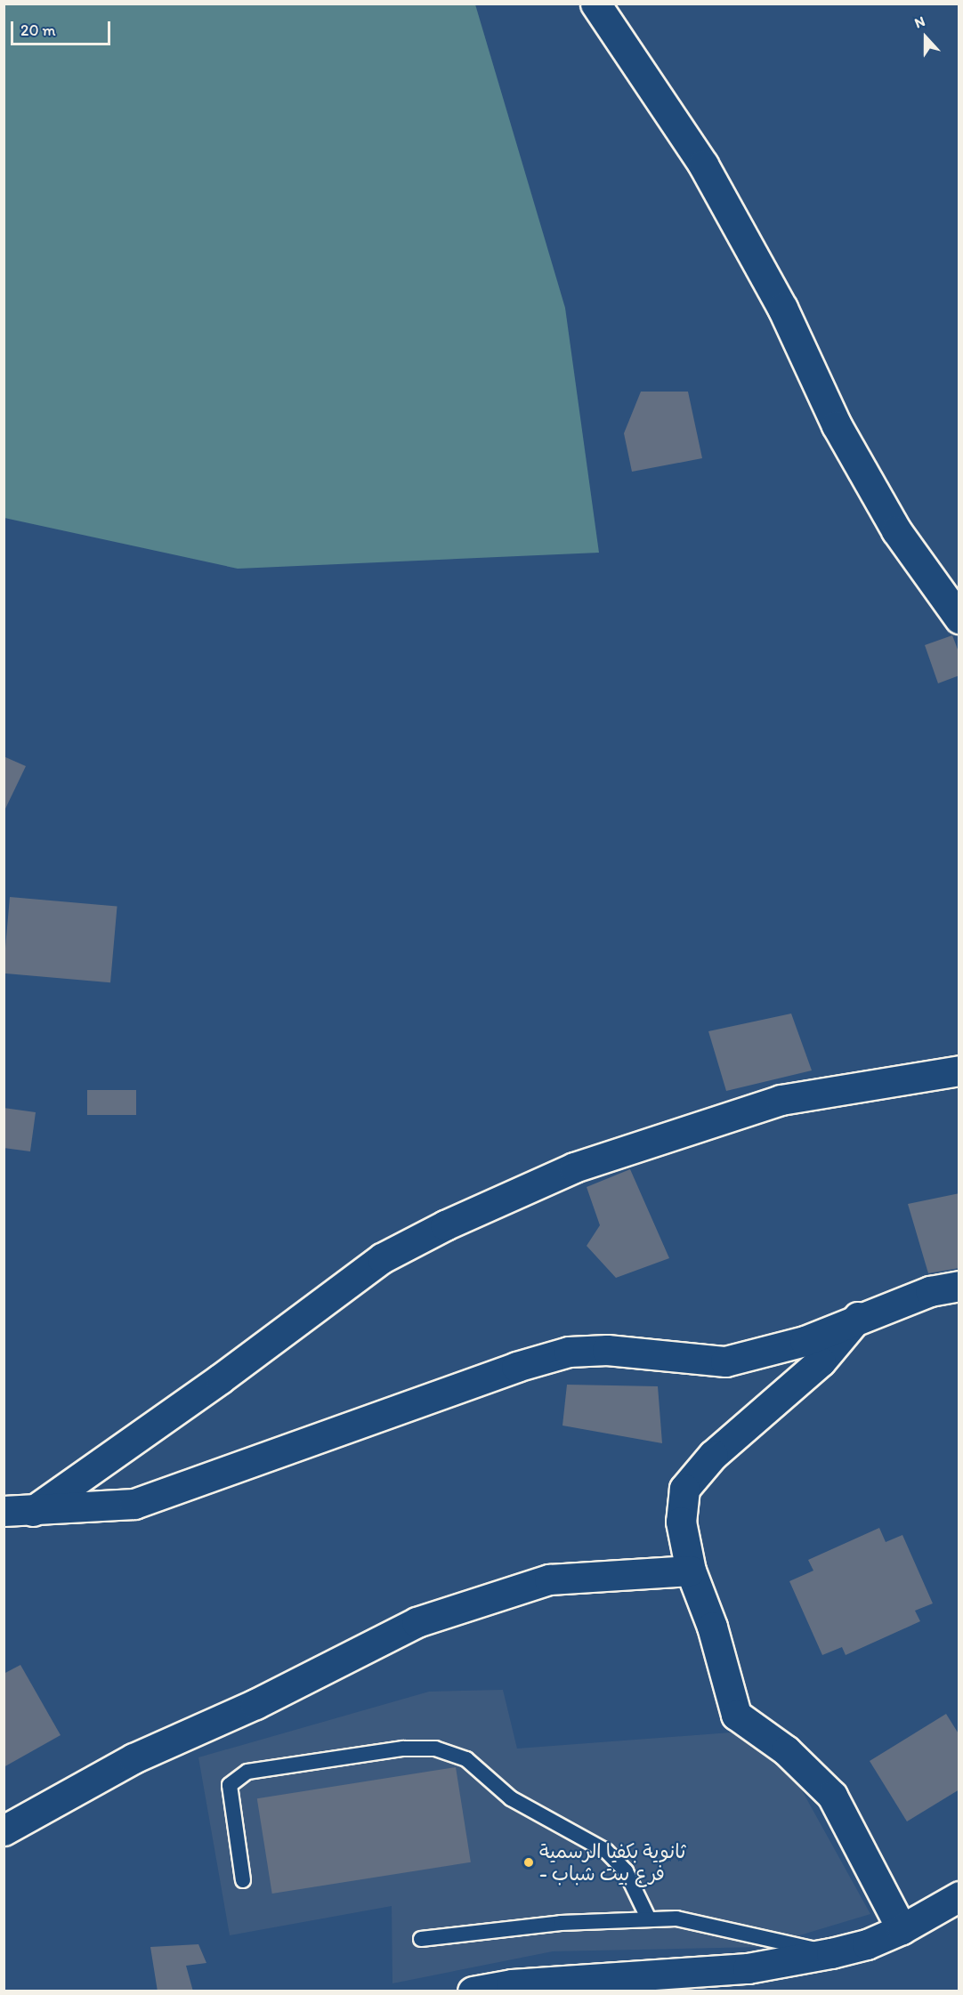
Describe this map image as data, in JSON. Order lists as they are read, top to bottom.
{
  "places": ["ثانوية بكفيا الرسمية - فرع بيت شباب"],
  "scale_bar": "20 m",
  "north": "top"
}
